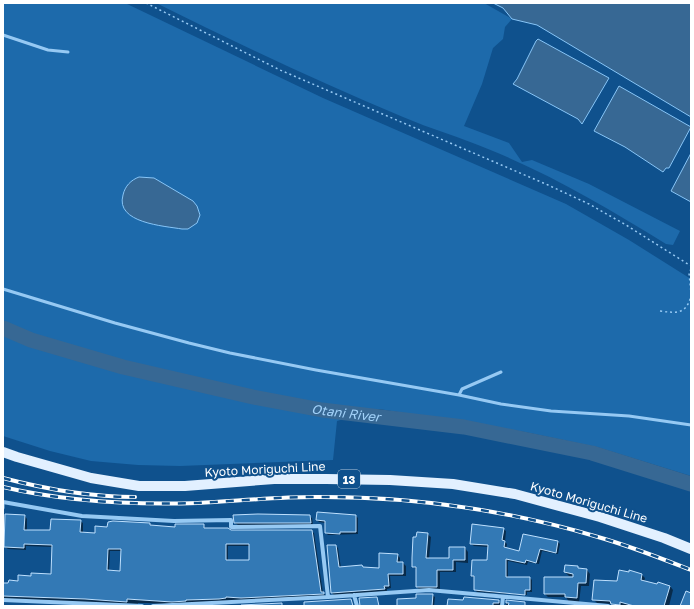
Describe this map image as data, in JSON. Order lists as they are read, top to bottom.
{
  "streets": {
    "main road": ["Kyoto Moriguchi Line", "13"]
  },
  "water": ["Otani River"]
}
